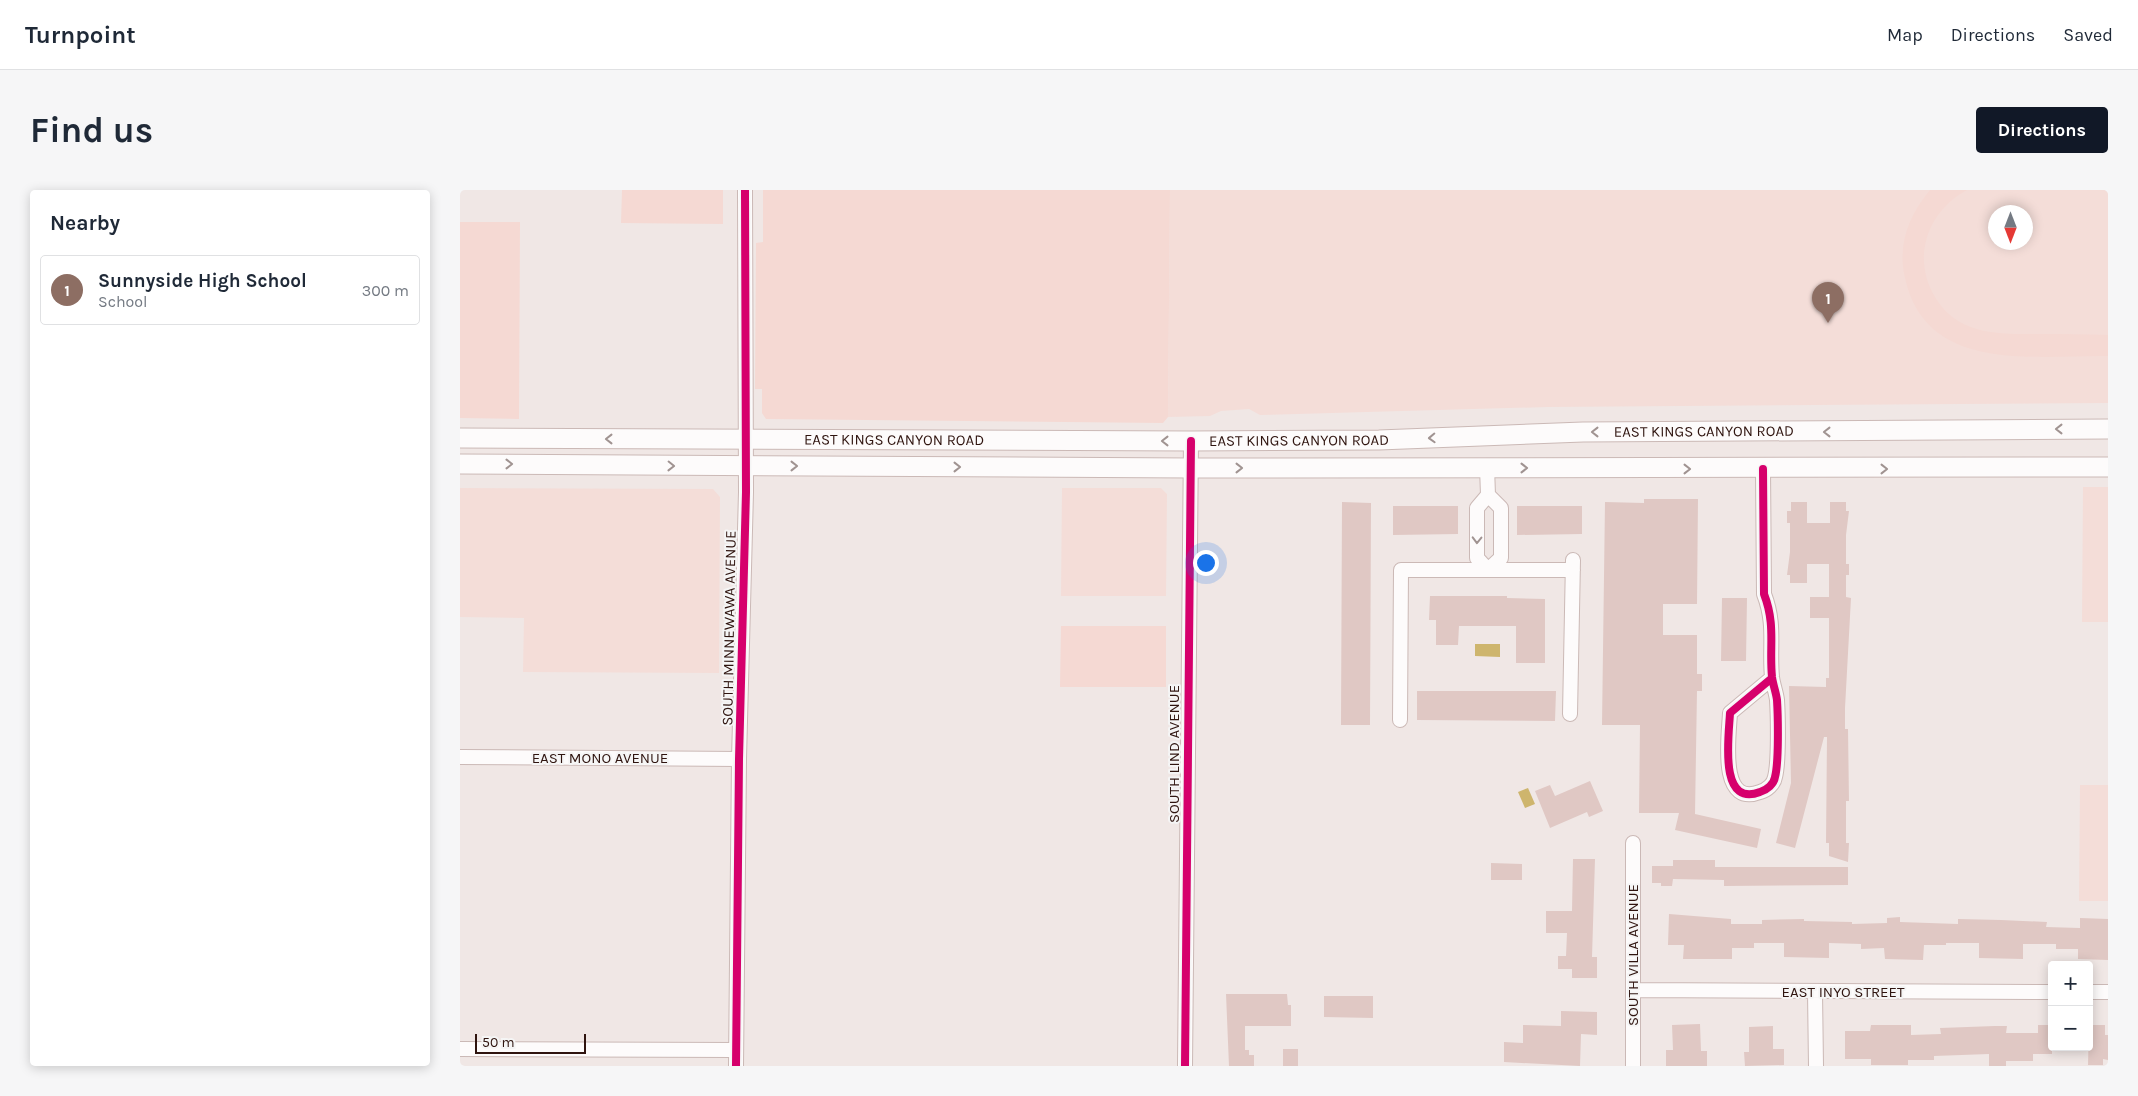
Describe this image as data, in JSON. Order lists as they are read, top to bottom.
{
  "streets": {
    "main road": ["EAST KINGS CANYON ROAD"],
    "street": [
      "SOUTH MINNEWAWA AVENUE",
      "SOUTH LIND AVENUE",
      "EAST MONO AVENUE",
      "SOUTH VILLA AVENUE",
      "EAST INYO STREET"
    ]
  },
  "crossings": [
    ["EAST KINGS CANYON ROAD", "SOUTH MINNEWAWA AVENUE"],
    ["EAST KINGS CANYON ROAD", "SOUTH LIND AVENUE"],
    ["SOUTH MINNEWAWA AVENUE", "EAST MONO AVENUE"],
    ["SOUTH VILLA AVENUE", "EAST INYO STREET"]
  ],
  "scale_bar": "50 m",
  "north": "bottom",
  "page": {
    "header": "Turnpoint",
    "nav": ["Map", "Directions", "Saved"],
    "buttons": "Directions",
    "title": "Find us",
    "heading": "Nearby",
    "list": [
      {
        "mark": "1",
        "name": "Sunnyside High School",
        "note": "School",
        "value": "300 m"
      }
    ],
    "pins": "1",
    "map_buttons": ["+", "−"],
    "scale": "50 m"
  }
}
